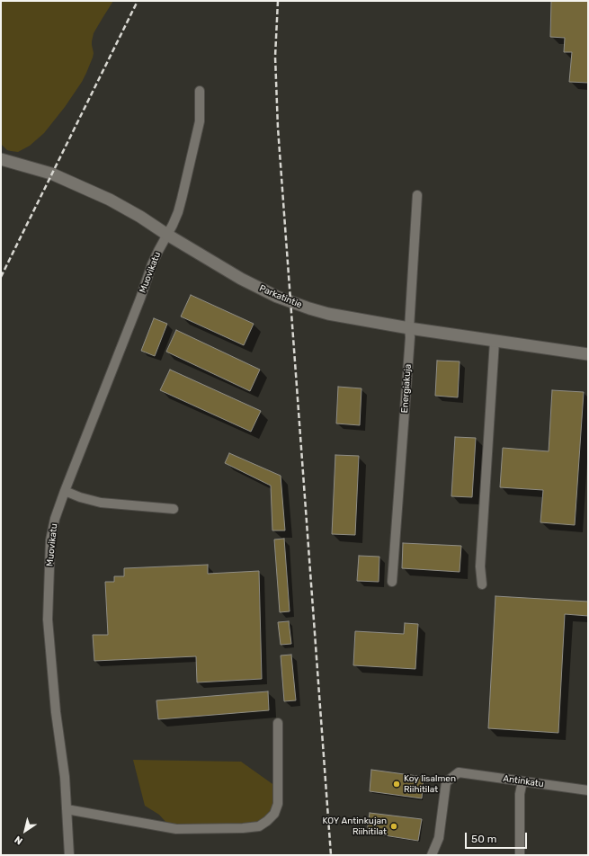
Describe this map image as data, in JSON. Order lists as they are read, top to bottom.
{
  "streets": {
    "street": [
      "Muovikatu",
      "Parkatintie",
      "Energiakuja",
      "Antinkatu"
    ]
  },
  "crossings": [
    ["Muovikatu", "Parkatintie"],
    ["Parkatintie", "Energiakuja"]
  ],
  "places": ["Koy Iisalmen Riihitilat", "KOY Antinkujan Riihitilat"],
  "scale_bar": "50 m",
  "north": "bottom left"
}
